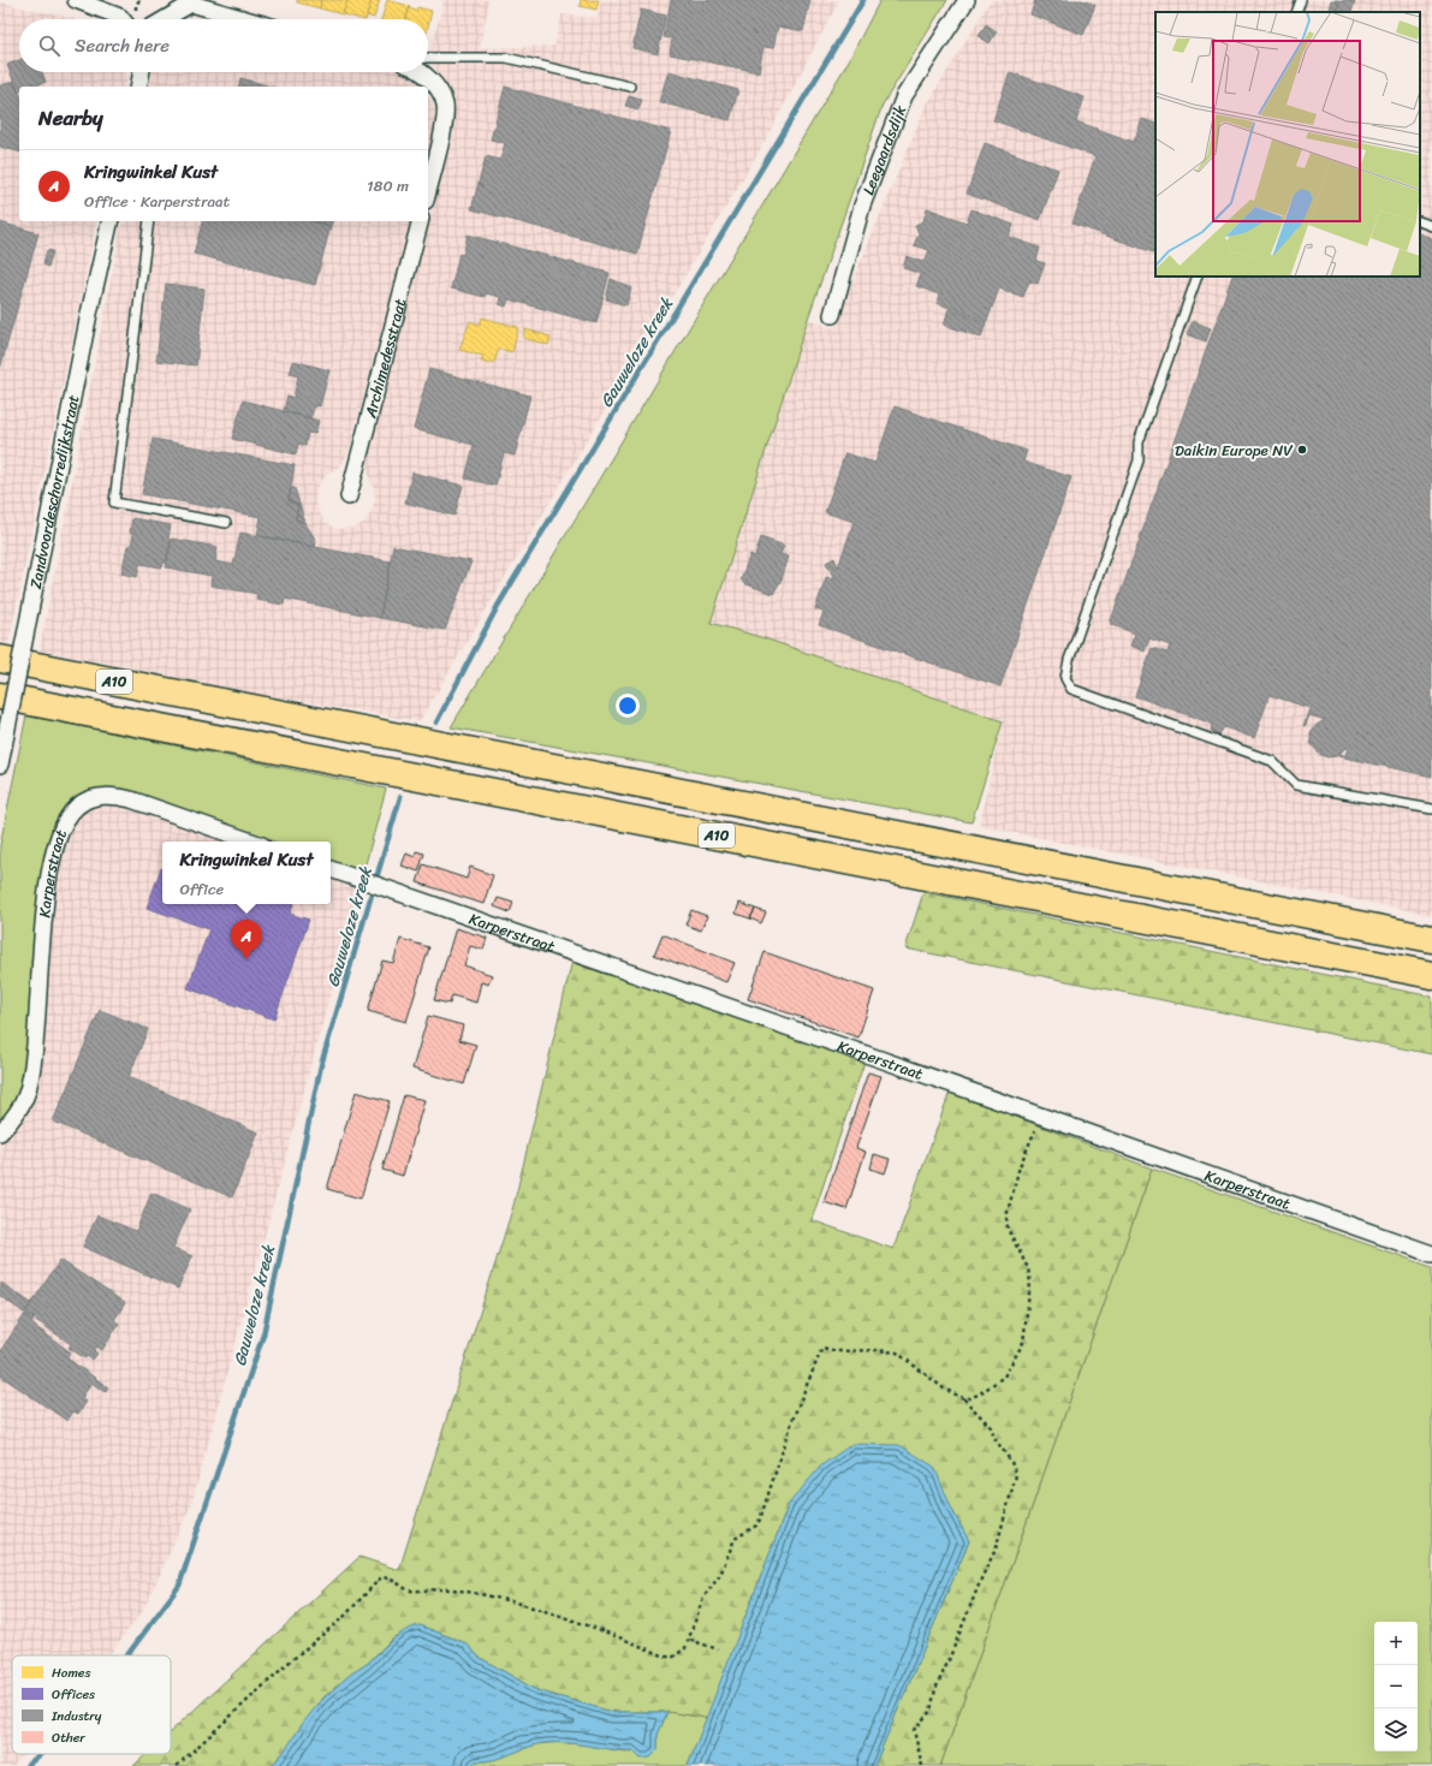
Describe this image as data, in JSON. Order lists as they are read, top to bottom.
{
  "streets": {
    "highway": ["A10"],
    "street": [
      "Leegaardsdijk",
      "Archimedesstraat",
      "Zandvoordeschorredijkstraat",
      "Karperstraat"
    ]
  },
  "water": ["Gauweloze kreek"],
  "places": ["Daikin Europe NV"],
  "legend": [
    "Homes",
    "Offices",
    "Industry",
    "Other"
  ],
  "page": {
    "search": "Search here",
    "heading": "Nearby",
    "list": [
      {
        "mark": "A",
        "name": "Kringwinkel Kust",
        "note": "Office · Karperstraat",
        "value": "180 m"
      }
    ],
    "popup": ["Kringwinkel Kust", "Office"],
    "pins": "A",
    "map_buttons": ["+", "−"]
  }
}
